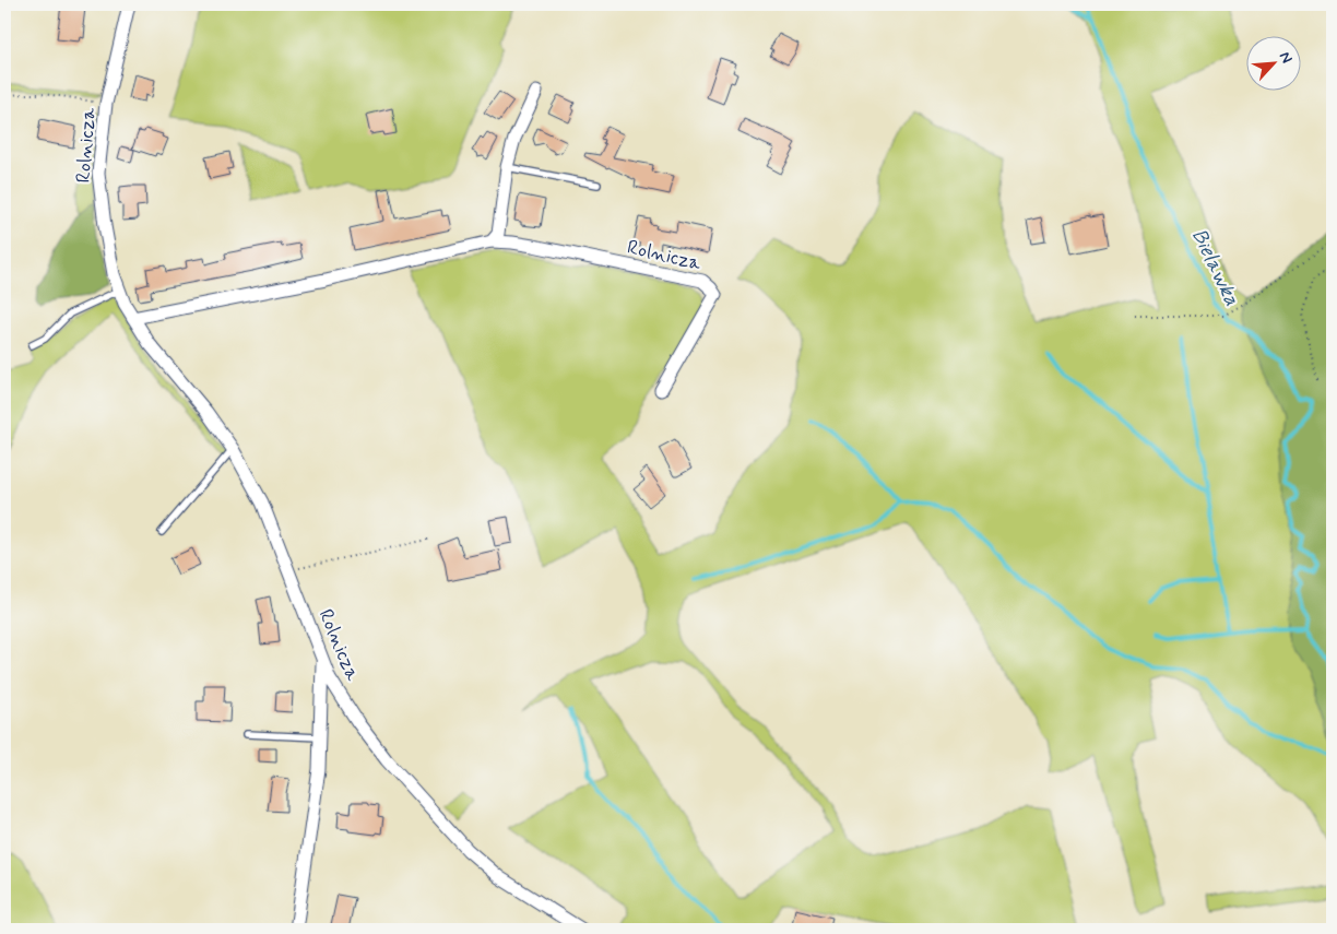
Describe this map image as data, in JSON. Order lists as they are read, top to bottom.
{
  "streets": {
    "street": ["Rolnicza"]
  },
  "water": ["Bielawka"],
  "north": "top right"
}
